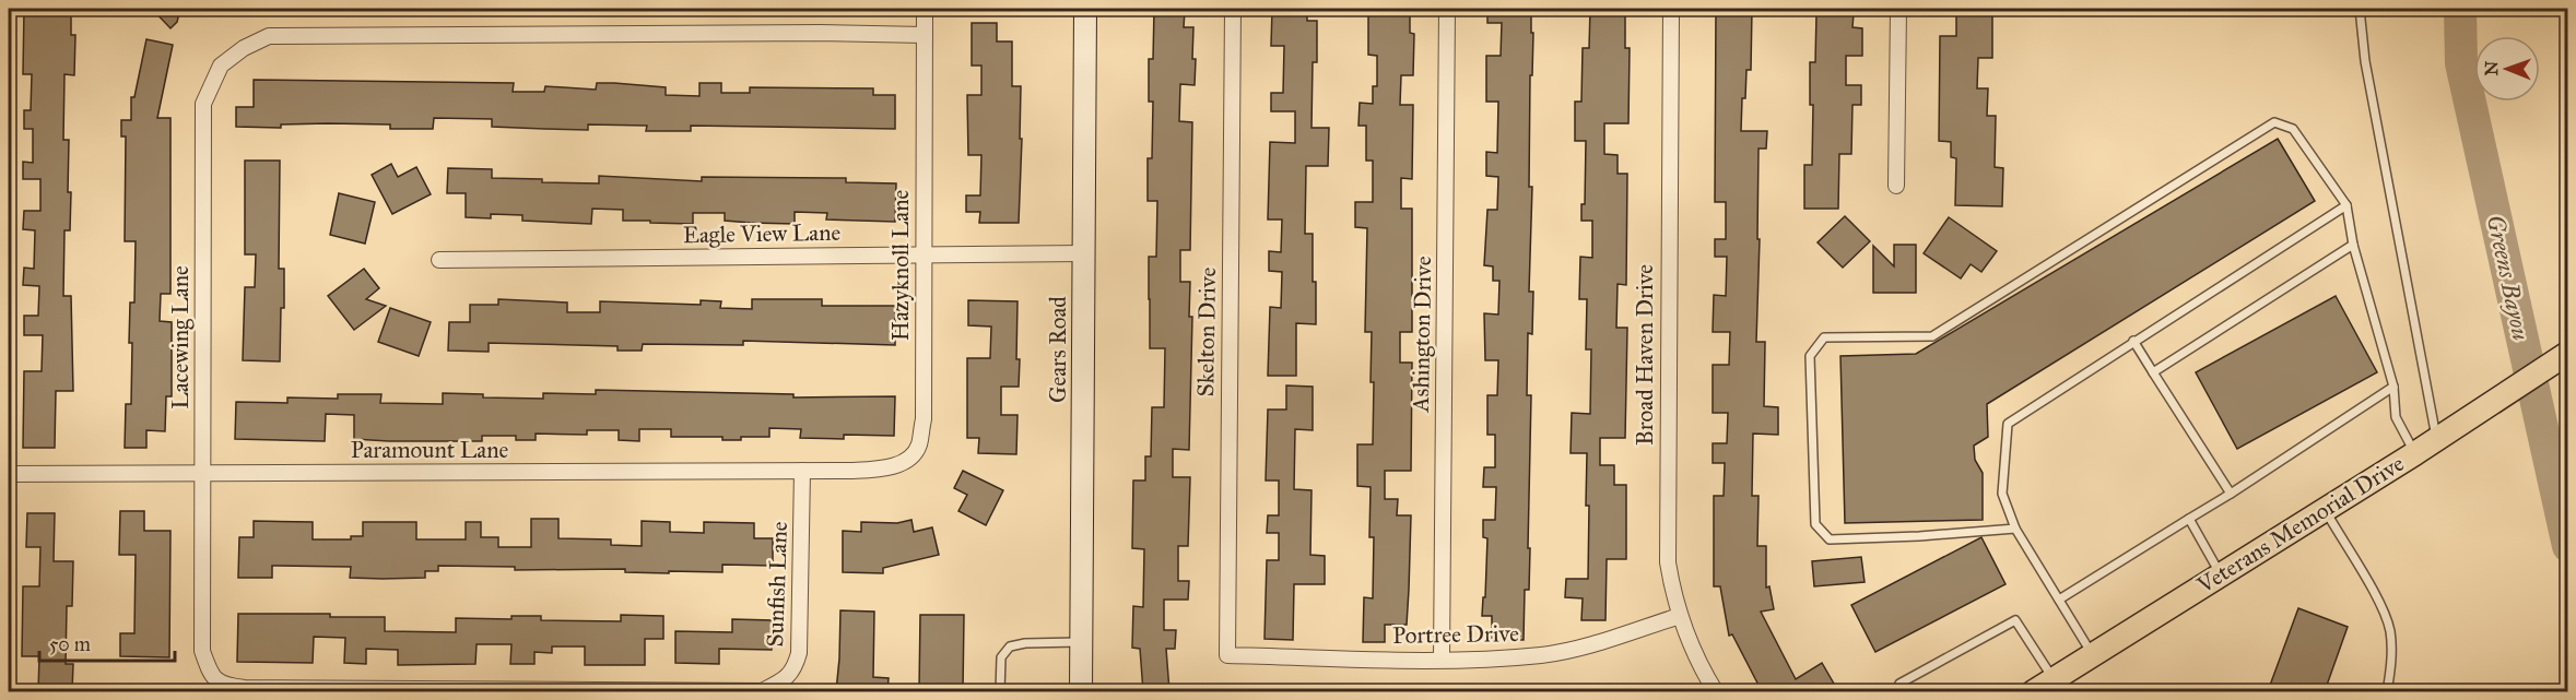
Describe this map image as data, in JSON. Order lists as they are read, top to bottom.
{
  "streets": {
    "main road": ["Gears Road", "Veterans Memorial Drive"],
    "street": [
      "Eagle View Lane",
      "Hazyknoll Lane",
      "Skelton Drive",
      "Ashington Drive",
      "Lacewing Lane",
      "Broad Haven Drive",
      "Paramount Lane",
      "Sunfish Lane",
      "Portree Drive"
    ]
  },
  "crossings": [
    ["Eagle View Lane", "Hazyknoll Lane"],
    ["Eagle View Lane", "Gears Road"],
    ["Hazyknoll Lane", "Lacewing Lane"],
    ["Hazyknoll Lane", "Paramount Lane"],
    ["Skelton Drive", "Portree Drive"],
    ["Ashington Drive", "Portree Drive"],
    ["Lacewing Lane", "Paramount Lane"],
    ["Lacewing Lane", "Sunfish Lane"],
    ["Broad Haven Drive", "Portree Drive"],
    ["Paramount Lane", "Sunfish Lane"]
  ],
  "water": ["Greens Bayou"],
  "scale_bar": "50 m",
  "north": "left"
}
